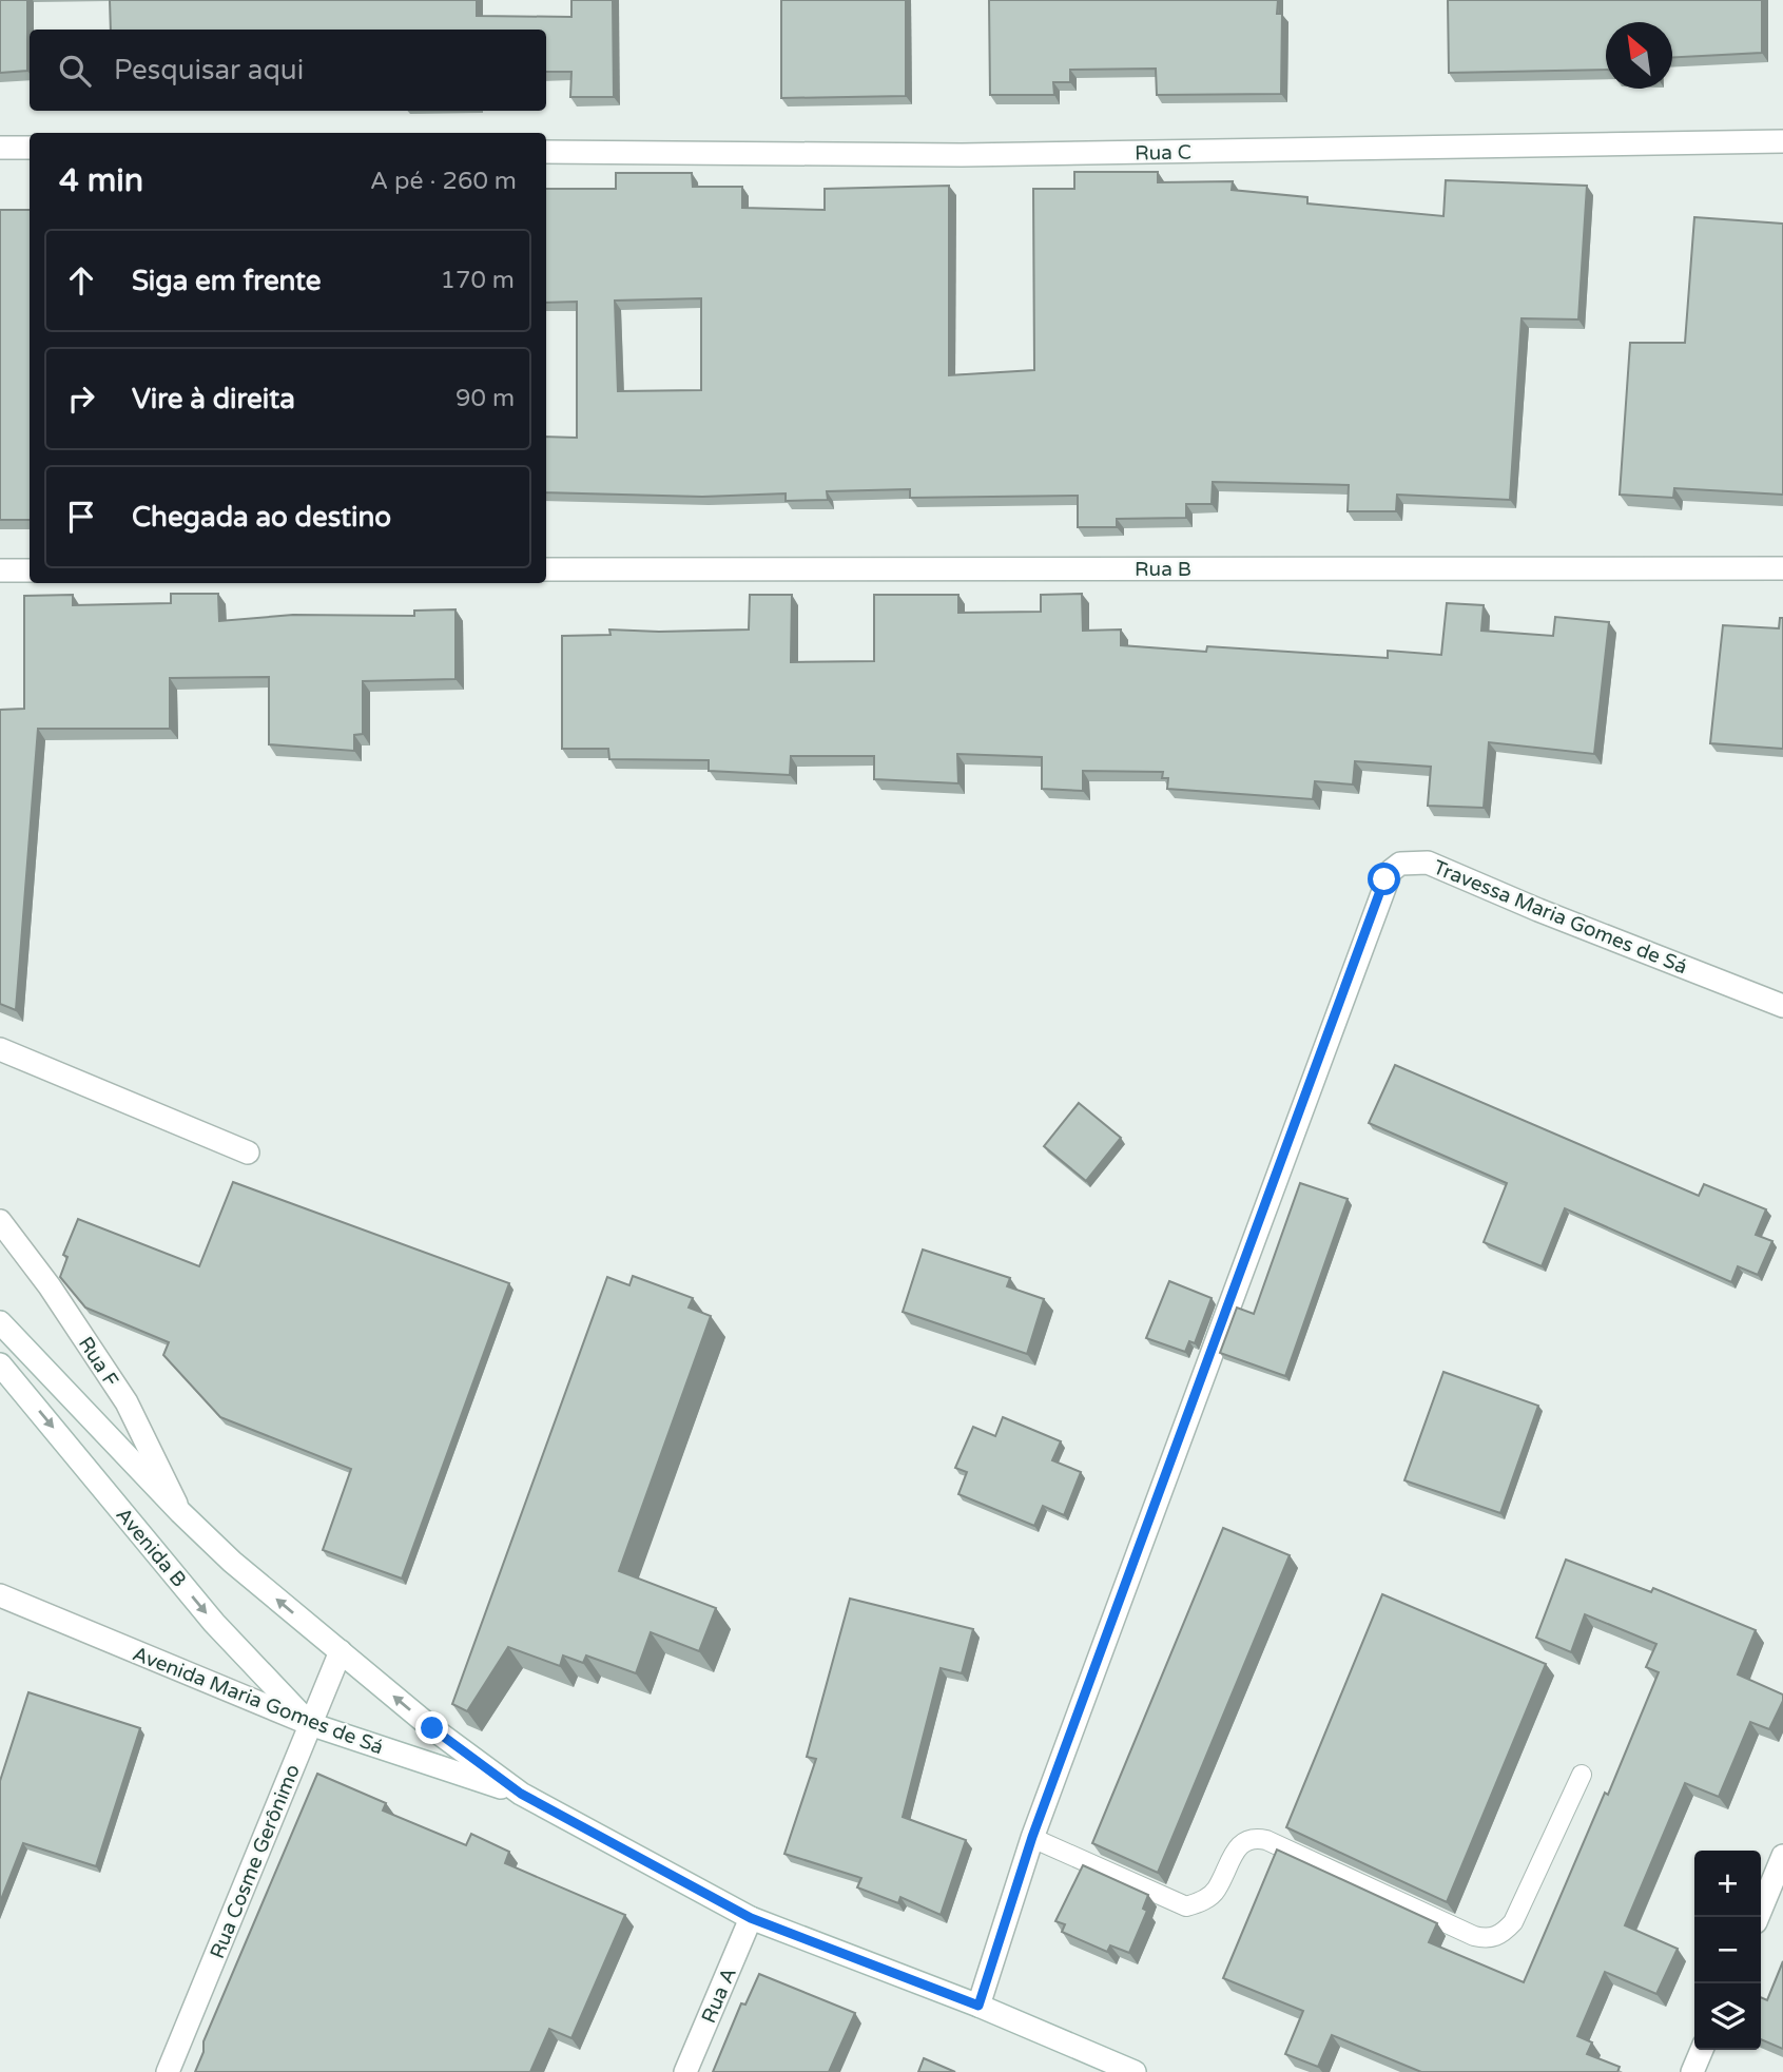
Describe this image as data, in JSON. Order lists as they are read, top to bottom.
{
  "streets": {
    "street": [
      "Rua C",
      "Rua B",
      "Travessa Maria Gomes de Sá",
      "Rua F",
      "Avenida B",
      "Avenida Maria Gomes de Sá",
      "Rua Cosme Gerônimo",
      "Rua A"
    ]
  },
  "crossings": [
    ["Travessa Maria Gomes de Sá", "Avenida Maria Gomes de Sá"],
    ["Rua F", "Avenida B"],
    ["Avenida B", "Avenida Maria Gomes de Sá"],
    ["Avenida B", "Rua Cosme Gerônimo"],
    ["Avenida Maria Gomes de Sá", "Rua Cosme Gerônimo"],
    ["Avenida Maria Gomes de Sá", "Rua A"]
  ],
  "north": "top left",
  "page": {
    "search": "Pesquisar aqui",
    "heading": ["4 min", "A pé · 260 m"],
    "list": [
      ["Siga em frente", "170 m"],
      ["Vire à direita", "90 m"],
      "Chegada ao destino"
    ],
    "map_buttons": ["+", "−"]
  }
}
